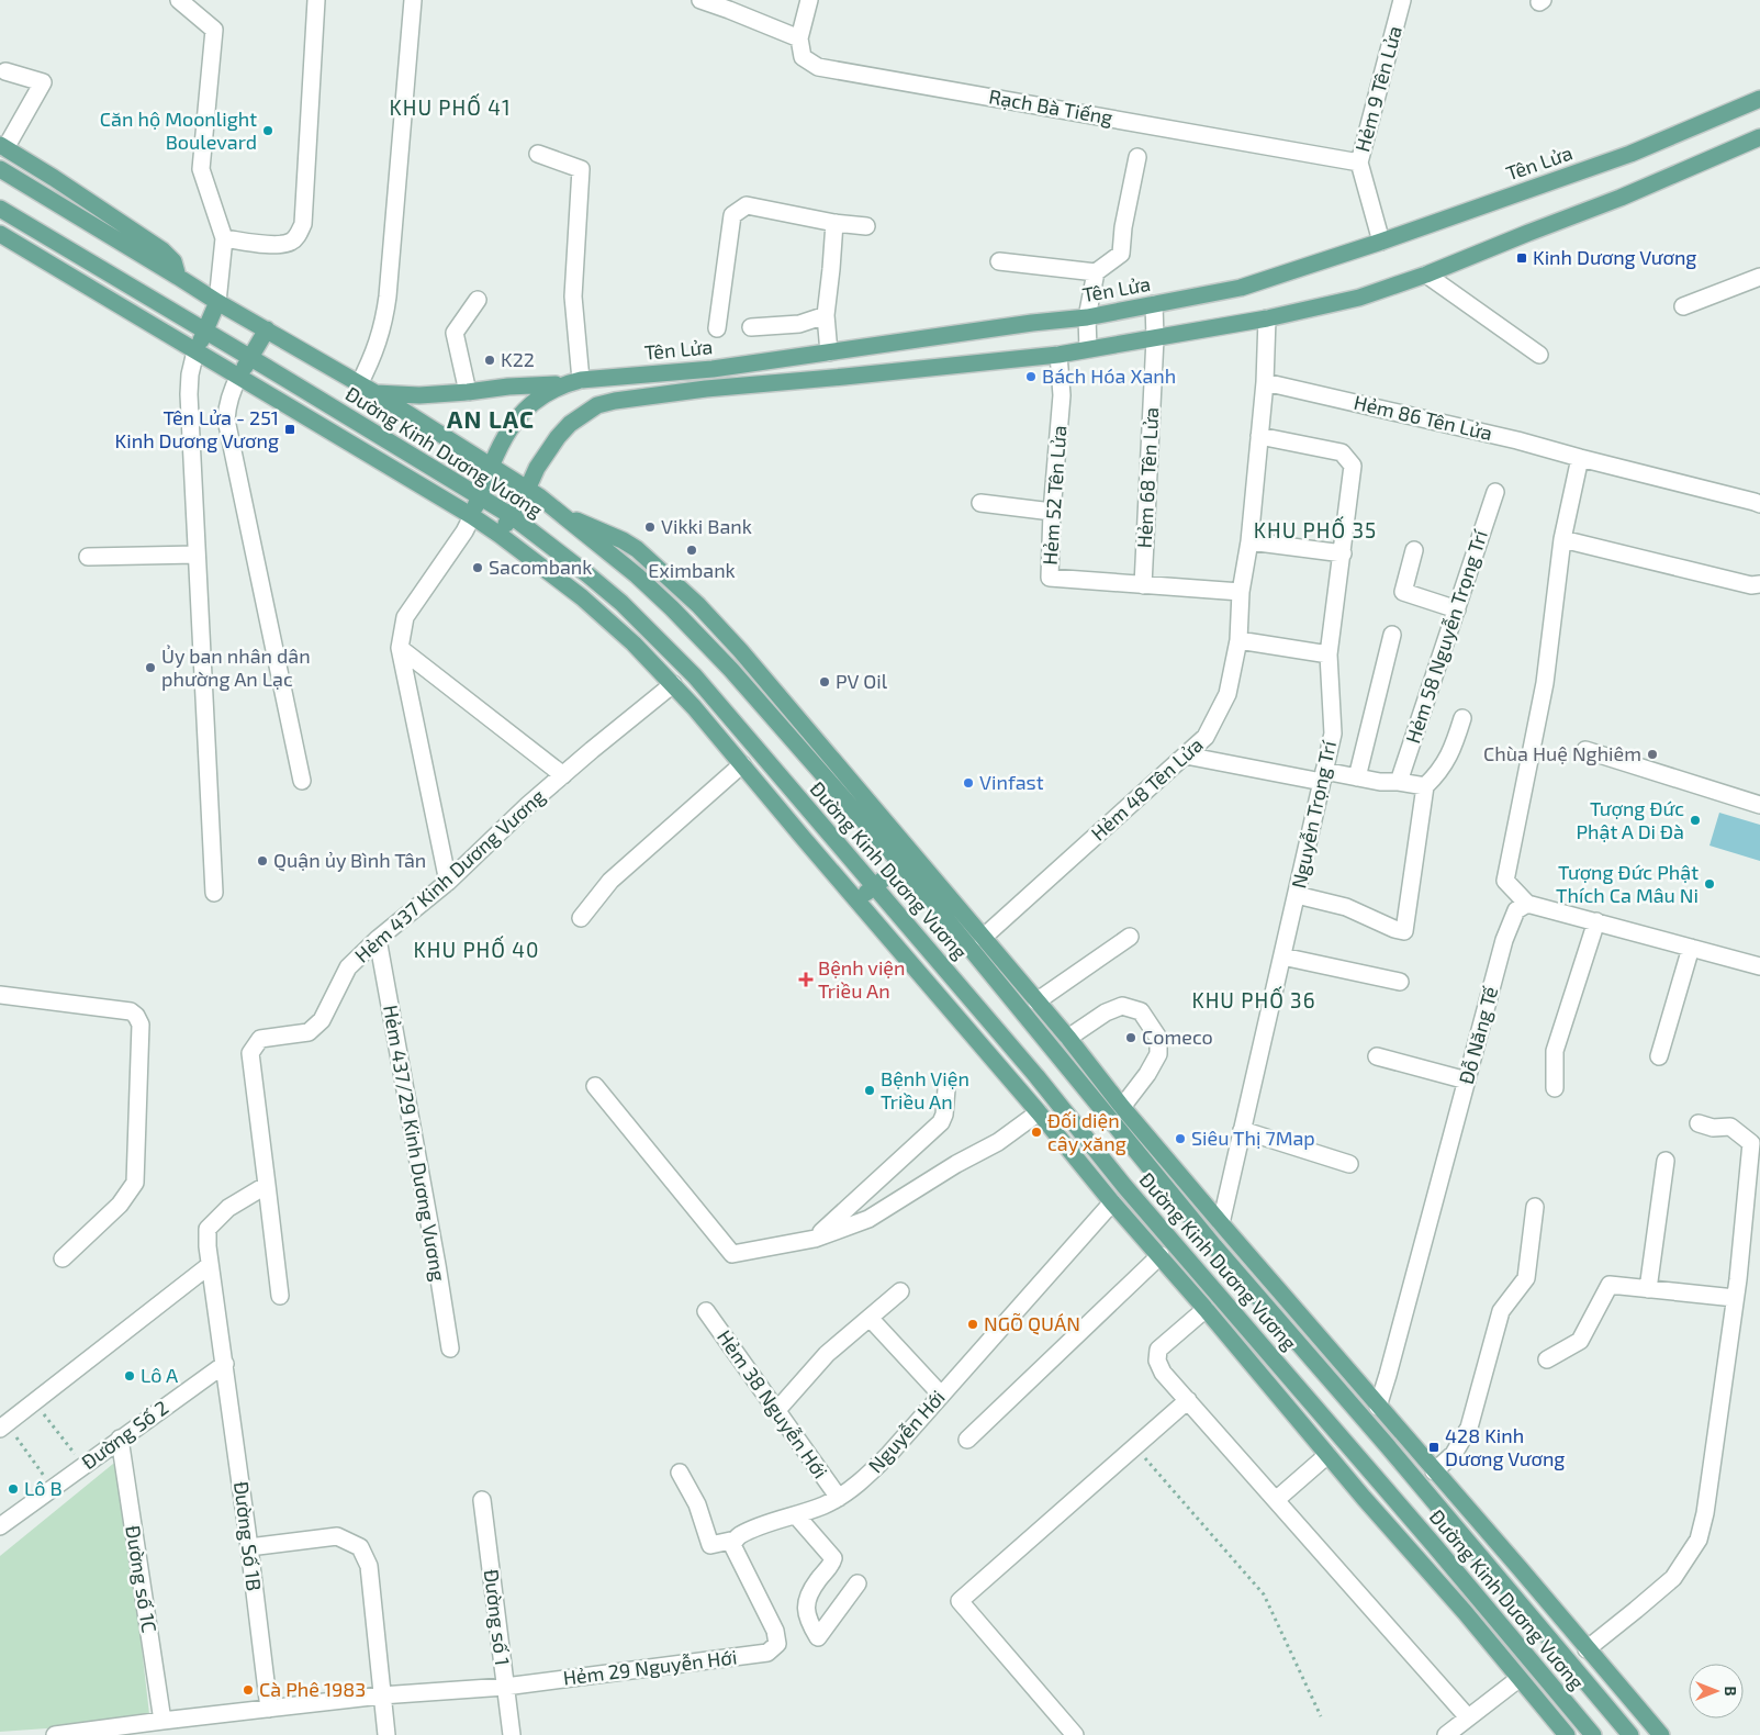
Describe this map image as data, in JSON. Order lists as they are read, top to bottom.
{
  "streets": {
    "main road": ["Tên Lửa", "Đường Kinh Dương Vương"],
    "street": [
      "Hẻm 9 Tên Lửa",
      "Rạch Bà Tiếng",
      "Hẻm 86 Tên Lửa",
      "Hẻm 68 Tên Lửa",
      "Hẻm 52 Tên Lửa",
      "Hẻm 58 Nguyễn Trọng Trí",
      "Hẻm 48 Tên Lửa",
      "Nguyễn Trọng Trí",
      "Hẻm 437 Kinh Dương Vương",
      "Đỗ Năng Tế",
      "Hẻm 437/29 Kinh Dương Vương",
      "Hẻm 38 Nguyễn Hới",
      "Nguyễn Hới",
      "Đường Số 2",
      "Đường Số 1B",
      "Đường số 1C",
      "Đường số 1",
      "Hẻm 29 Nguyễn Hới"
    ]
  },
  "crossings": [
    ["Hẻm 9 Tên Lửa", "Rạch Bà Tiếng"],
    ["Hẻm 9 Tên Lửa", "Tên Lửa"],
    ["Tên Lửa", "Đường Kinh Dương Vương"],
    ["Tên Lửa", "Hẻm 68 Tên Lửa"],
    ["Tên Lửa", "Hẻm 52 Tên Lửa"],
    ["Đường Kinh Dương Vương", "Hẻm 48 Tên Lửa"],
    ["Đường Kinh Dương Vương", "Nguyễn Trọng Trí"],
    ["Đường Kinh Dương Vương", "Hẻm 437 Kinh Dương Vương"],
    ["Đường Kinh Dương Vương", "Đỗ Năng Tế"],
    ["Đường Kinh Dương Vương", "Nguyễn Hới"],
    ["Hẻm 68 Tên Lửa", "Hẻm 52 Tên Lửa"],
    ["Hẻm 52 Tên Lửa", "Hẻm 48 Tên Lửa"],
    ["Hẻm 48 Tên Lửa", "Nguyễn Trọng Trí"],
    ["Hẻm 437 Kinh Dương Vương", "Hẻm 437/29 Kinh Dương Vương"],
    ["Hẻm 38 Nguyễn Hới", "Nguyễn Hới"],
    ["Nguyễn Hới", "Hẻm 29 Nguyễn Hới"],
    ["Đường Số 2", "Đường Số 1B"],
    ["Đường Số 2", "Đường số 1C"],
    ["Đường số 1", "Hẻm 29 Nguyễn Hới"]
  ],
  "districts": [
    "KHU PHỐ 41",
    "AN LẠC",
    "KHU PHỐ 35",
    "KHU PHỐ 40",
    "KHU PHỐ 36"
  ],
  "places": {
    "other": [
      "Căn hộ Moonlight Boulevard",
      "K22",
      "Bách Hóa Xanh",
      "Vikki Bank",
      "Eximbank",
      "Sacombank",
      "Ủy ban nhân dân phường An Lạc",
      "PV Oil",
      "Chùa Huệ Nghiêm",
      "Vinfast",
      "Tượng Đức Phật A Di Đà",
      "Quận ủy Bình Tân",
      "Tượng Đức Phật Thích Ca Mâu Ni",
      "Comeco",
      "Bệnh Viện Triều An",
      "Đối diện cây xăng",
      "Siêu Thị 7Map",
      "NGÕ QUÁN",
      "Lô A",
      "Lô B",
      "Cà Phê 1983"
    ],
    "transit": ["Kinh Dương Vương", "Tên Lửa - 251 Kinh Dương Vương", "428 Kinh Dương Vương"],
    "health": ["Bệnh viện Triều An"]
  },
  "north": "right"
}
